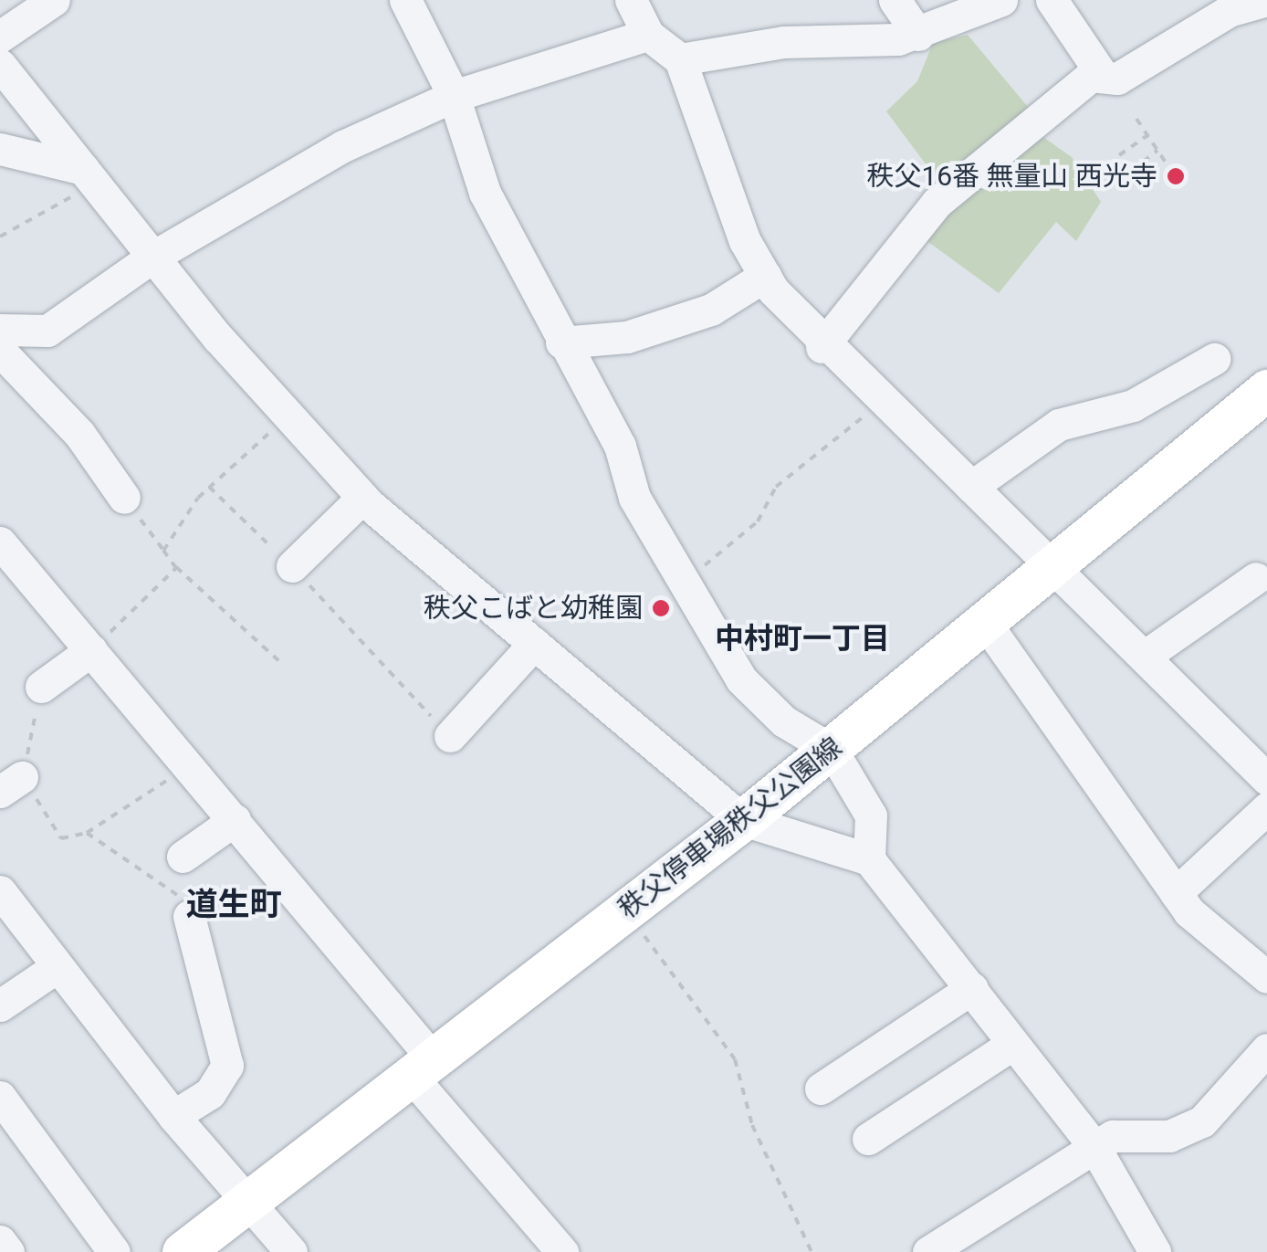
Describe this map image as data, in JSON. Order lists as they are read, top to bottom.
{
  "streets": {
    "main road": ["秩父停車場秩父公園線"]
  },
  "districts": ["中村町一丁目", "道生町"],
  "places": ["秩父16番 無量山 西光寺", "秩父こばと幼稚園"]
}
